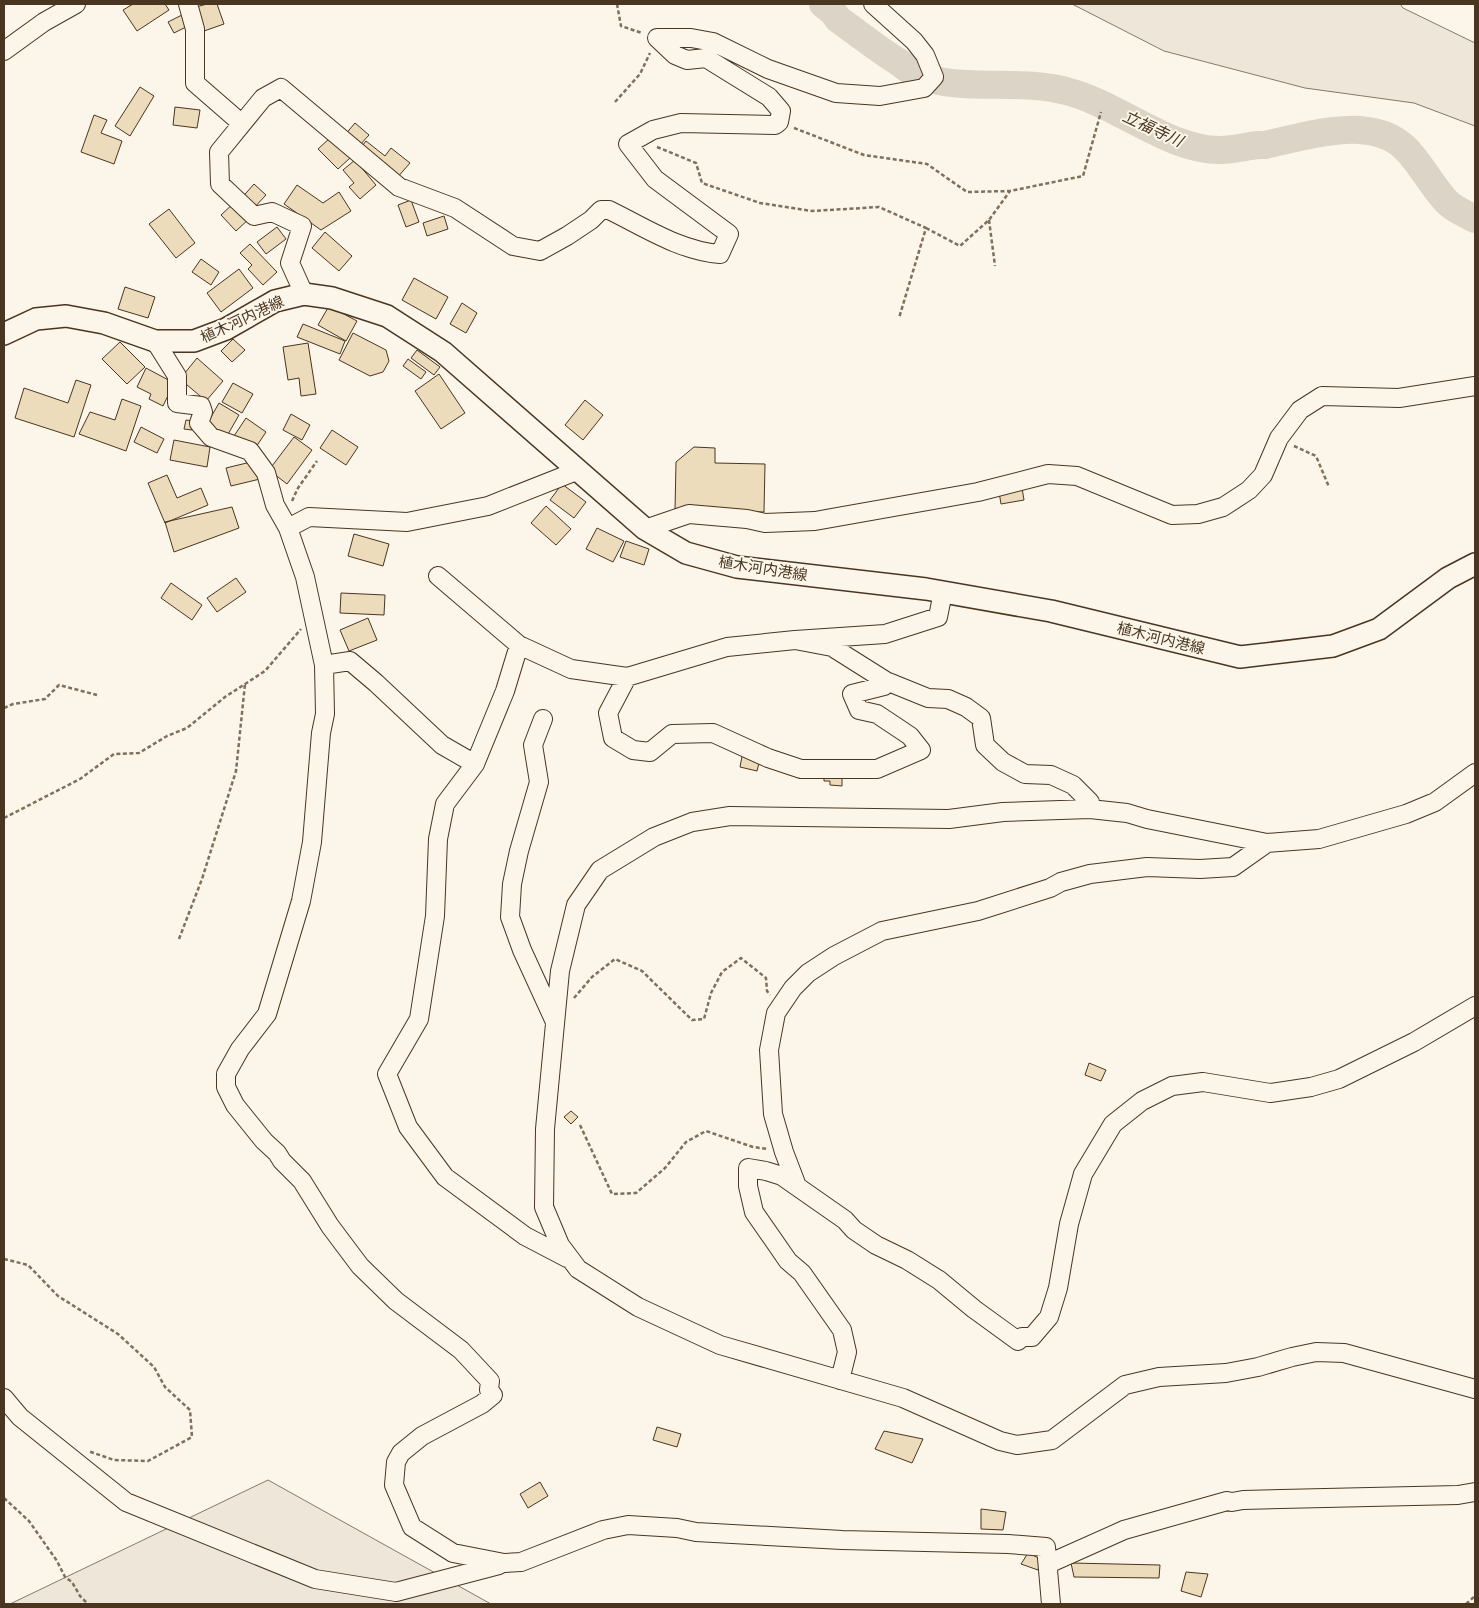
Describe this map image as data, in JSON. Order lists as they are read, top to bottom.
{
  "streets": {
    "main road": ["植木河内港線"]
  },
  "water": ["立福寺川"]
}
